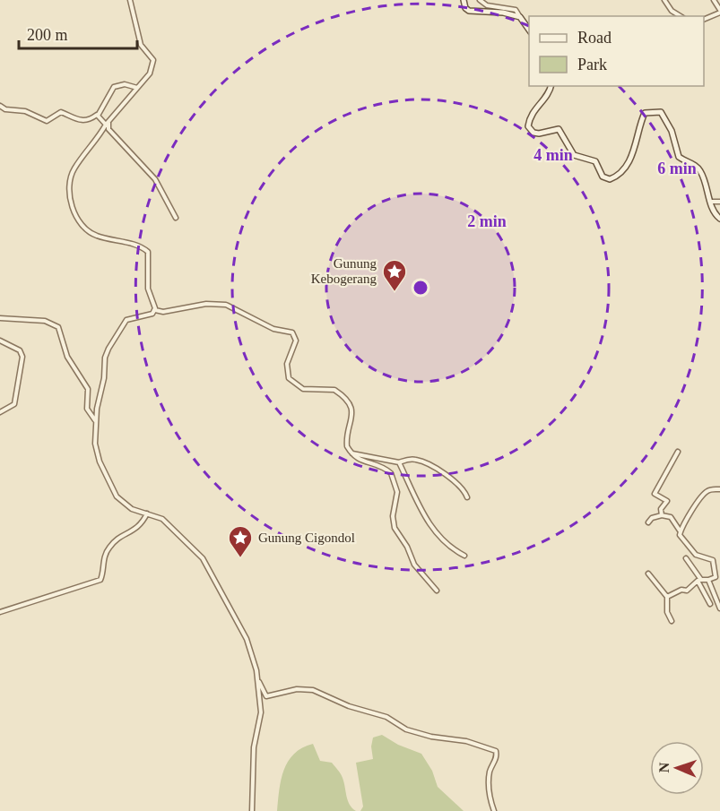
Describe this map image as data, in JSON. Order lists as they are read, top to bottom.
{
  "places": {
    "place": ["Gunung Kebogerang", "Gunung Cigondol"]
  },
  "legend": ["Road", "Park"],
  "scale_bar": "200 m",
  "north": "left",
  "rings": ["4 min", "6 min", "2 min"]
}
